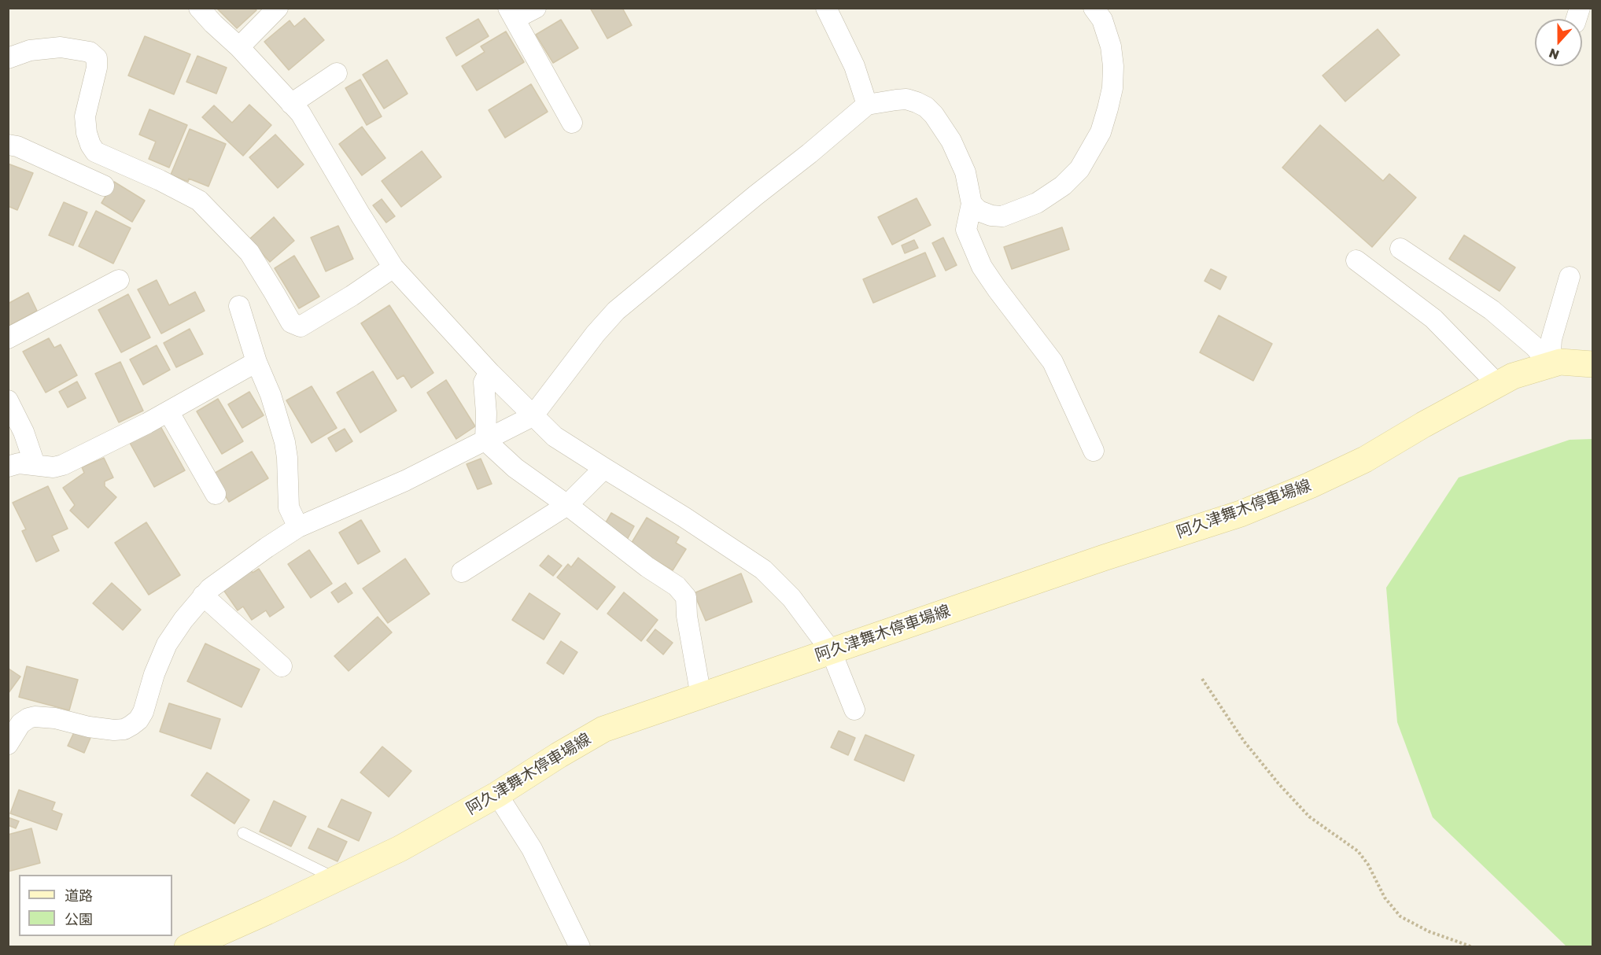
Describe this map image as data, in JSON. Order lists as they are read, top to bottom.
{
  "streets": {
    "main road": ["阿久津舞木停車場線"]
  },
  "legend": ["道路", "公園"],
  "north": "bottom"
}
